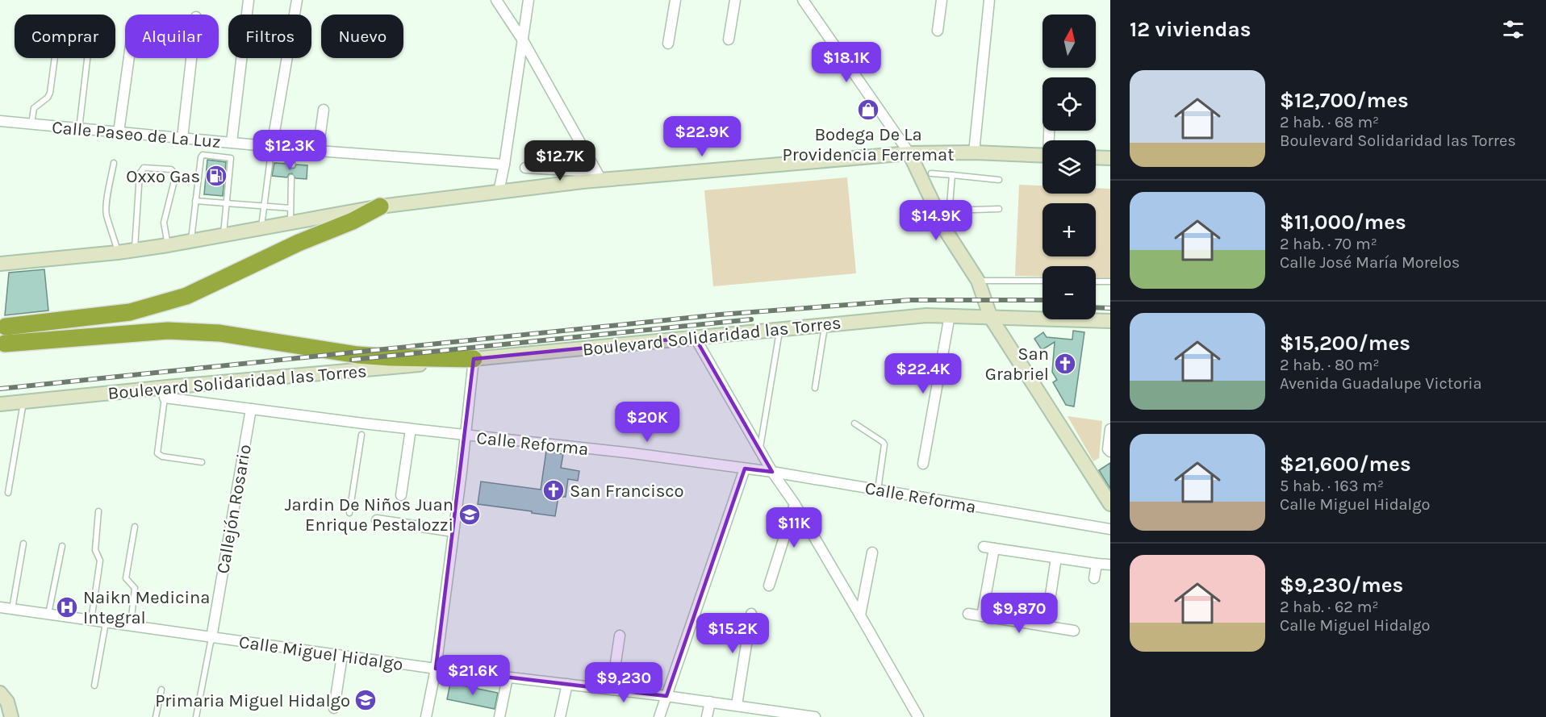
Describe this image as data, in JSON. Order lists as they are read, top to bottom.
{
  "streets": {
    "highway": ["Boulevard Solidaridad las Torres"],
    "street": [
      "Calle Paseo de La Luz",
      "Calle Reforma",
      "Callejón Rosario",
      "Calle Miguel Hidalgo"
    ]
  },
  "crossings": [
    ["Boulevard Solidaridad las Torres", "Calle Reforma"],
    ["Calle Reforma", "Callejón Rosario"],
    ["Callejón Rosario", "Calle Miguel Hidalgo"]
  ],
  "places": {
    "shop": ["Bodega De La Providencia Ferremat"],
    "fuel station": ["Oxxo Gas"],
    "church": ["San Grabriel", "San Francisco"],
    "school or university": ["Jardin De Niños Juan Enrique Pestalozzi", "Primaria Miguel Hidalgo"],
    "hospital": ["Naikn Medicina Integral"]
  },
  "north": "top",
  "page": {
    "heading": "12 viviendas",
    "map_buttons": ["+", "−"],
    "chip": [
      "Comprar",
      "Alquilar",
      "Filtros",
      "Nuevo"
    ],
    "price": [
      "$18.1K",
      "$22.9K",
      "$12.3K",
      "$12.7K",
      "$14.9K",
      "$22.4K",
      "$20K",
      "$11K",
      "$9,870",
      "$15.2K",
      "$21.6K",
      "$9,230"
    ],
    "list": [
      {
        "name": "$12,700/mes",
        "note": "2 hab. · 68 m² · Boulevard Solidaridad las Torres"
      },
      {
        "name": "$11,000/mes",
        "note": "2 hab. · 70 m² · Calle José María Morelos"
      },
      {
        "name": "$15,200/mes",
        "note": "2 hab. · 80 m² · Avenida Guadalupe Victoria"
      },
      {
        "name": "$21,600/mes",
        "note": "5 hab. · 163 m² · Calle Miguel Hidalgo"
      },
      {
        "name": "$9,230/mes",
        "note": "2 hab. · 62 m² · Calle Miguel Hidalgo"
      }
    ]
  }
}
